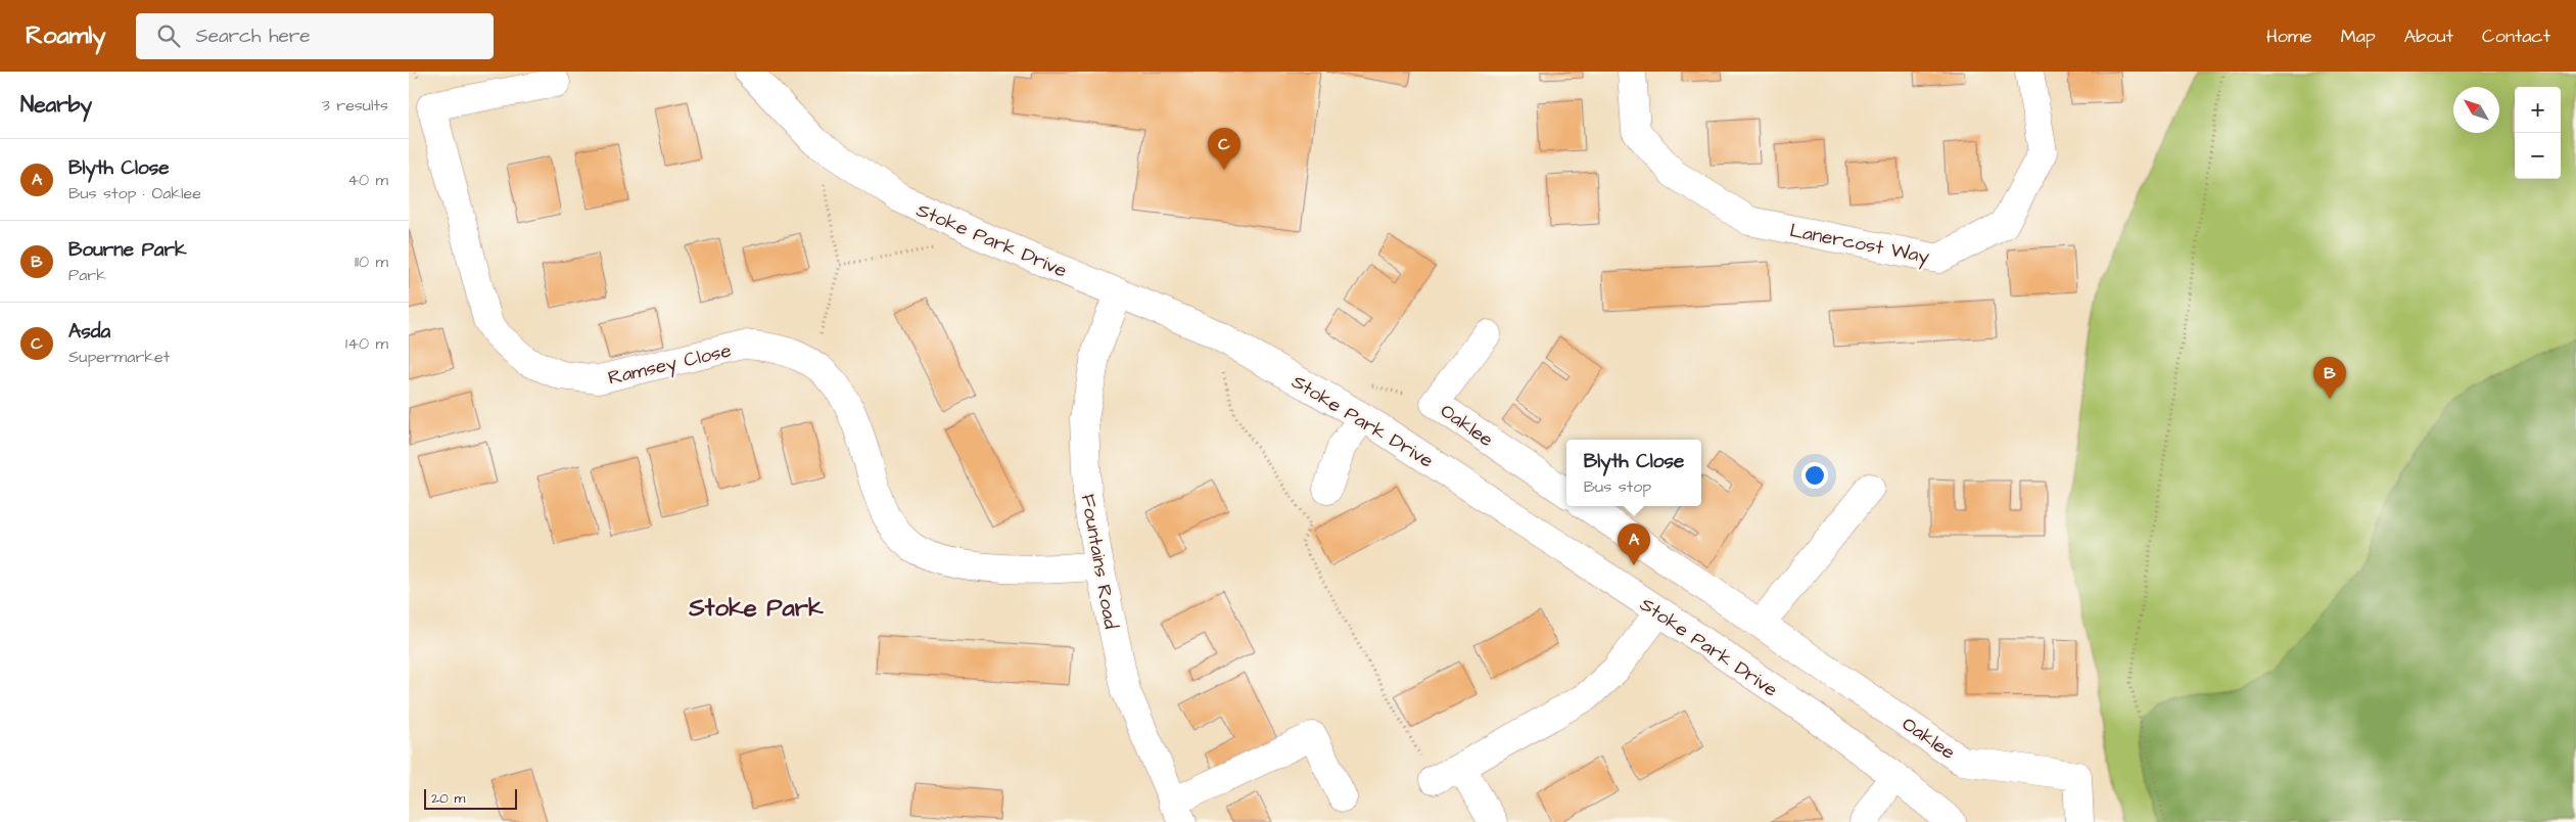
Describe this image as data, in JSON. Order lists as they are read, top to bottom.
{
  "streets": {
    "street": [
      "Stoke Park Drive",
      "Lanercost Way",
      "Ramsey Close",
      "Oaklee",
      "Fountains Road"
    ]
  },
  "crossings": [
    ["Stoke Park Drive", "Fountains Road"],
    ["Ramsey Close", "Fountains Road"]
  ],
  "districts": ["Stoke Park"],
  "scale_bar": "20 m",
  "north": "top left",
  "page": {
    "header": "Roamly",
    "search": "Search here",
    "nav": [
      "Home",
      "Map",
      "About",
      "Contact"
    ],
    "heading": ["Nearby", "3 results"],
    "map_buttons": ["+", "−"],
    "pins": ["C", "B", "A"],
    "list": [
      {
        "mark": "A",
        "name": "Blyth Close",
        "note": "Bus stop · Oaklee",
        "value": "40 m"
      },
      {
        "mark": "B",
        "name": "Bourne Park",
        "note": "Park",
        "value": "110 m"
      },
      {
        "mark": "C",
        "name": "Asda",
        "note": "Supermarket",
        "value": "140 m"
      }
    ],
    "popup": ["Blyth Close", "Bus stop"],
    "scale": "20 m"
  }
}
